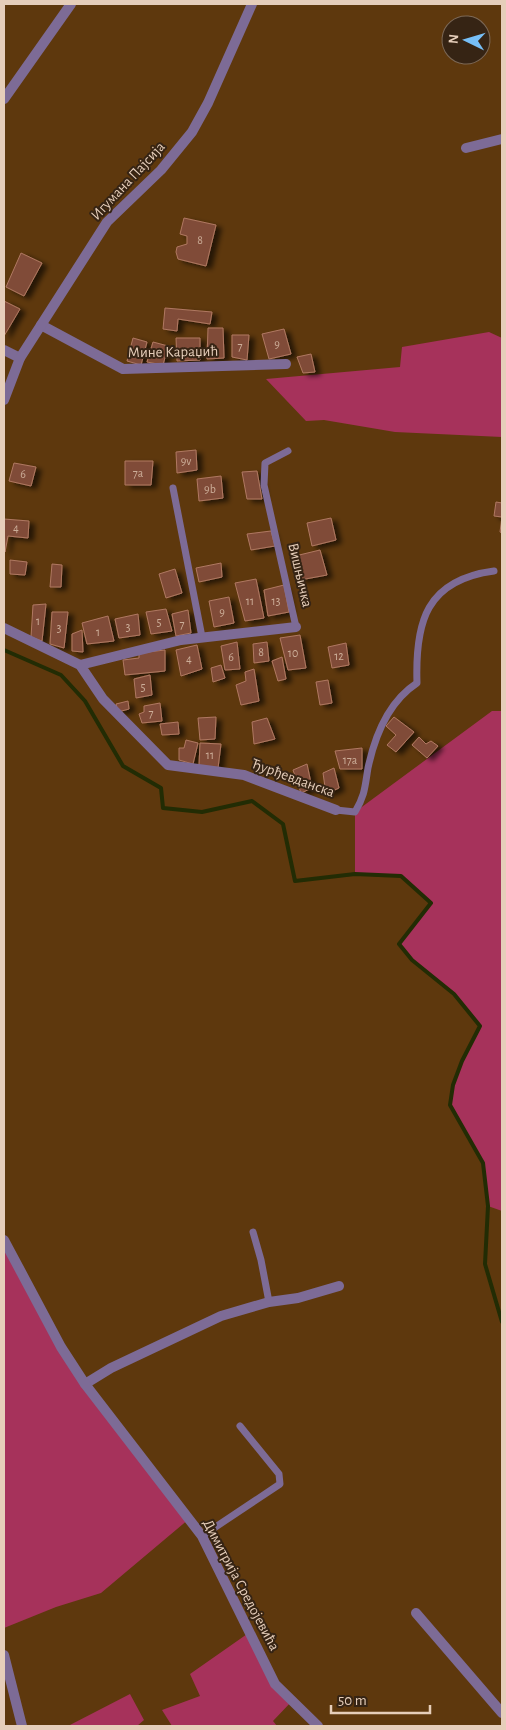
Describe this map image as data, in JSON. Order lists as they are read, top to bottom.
{
  "streets": {
    "street": [
      "Игумана Пајсија",
      "Мине Караџић",
      "Вишњичка",
      "Ђурђевданска",
      "Димитрија Средојевића"
    ]
  },
  "crossings": [
    ["Игумана Пајсија", "Мине Караџић"],
    ["Вишњичка", "Ђурђевданска"]
  ],
  "house_numbers": [
    "8",
    "9",
    "7",
    "9v",
    "7a",
    "6",
    "9b",
    "4",
    "11",
    "13",
    "9",
    "1",
    "5",
    "7",
    "3",
    "3",
    "1",
    "8",
    "10",
    "12",
    "6",
    "4",
    "5",
    "7",
    "11",
    "17a"
  ],
  "scale_bar": "50 m",
  "north": "left"
}
